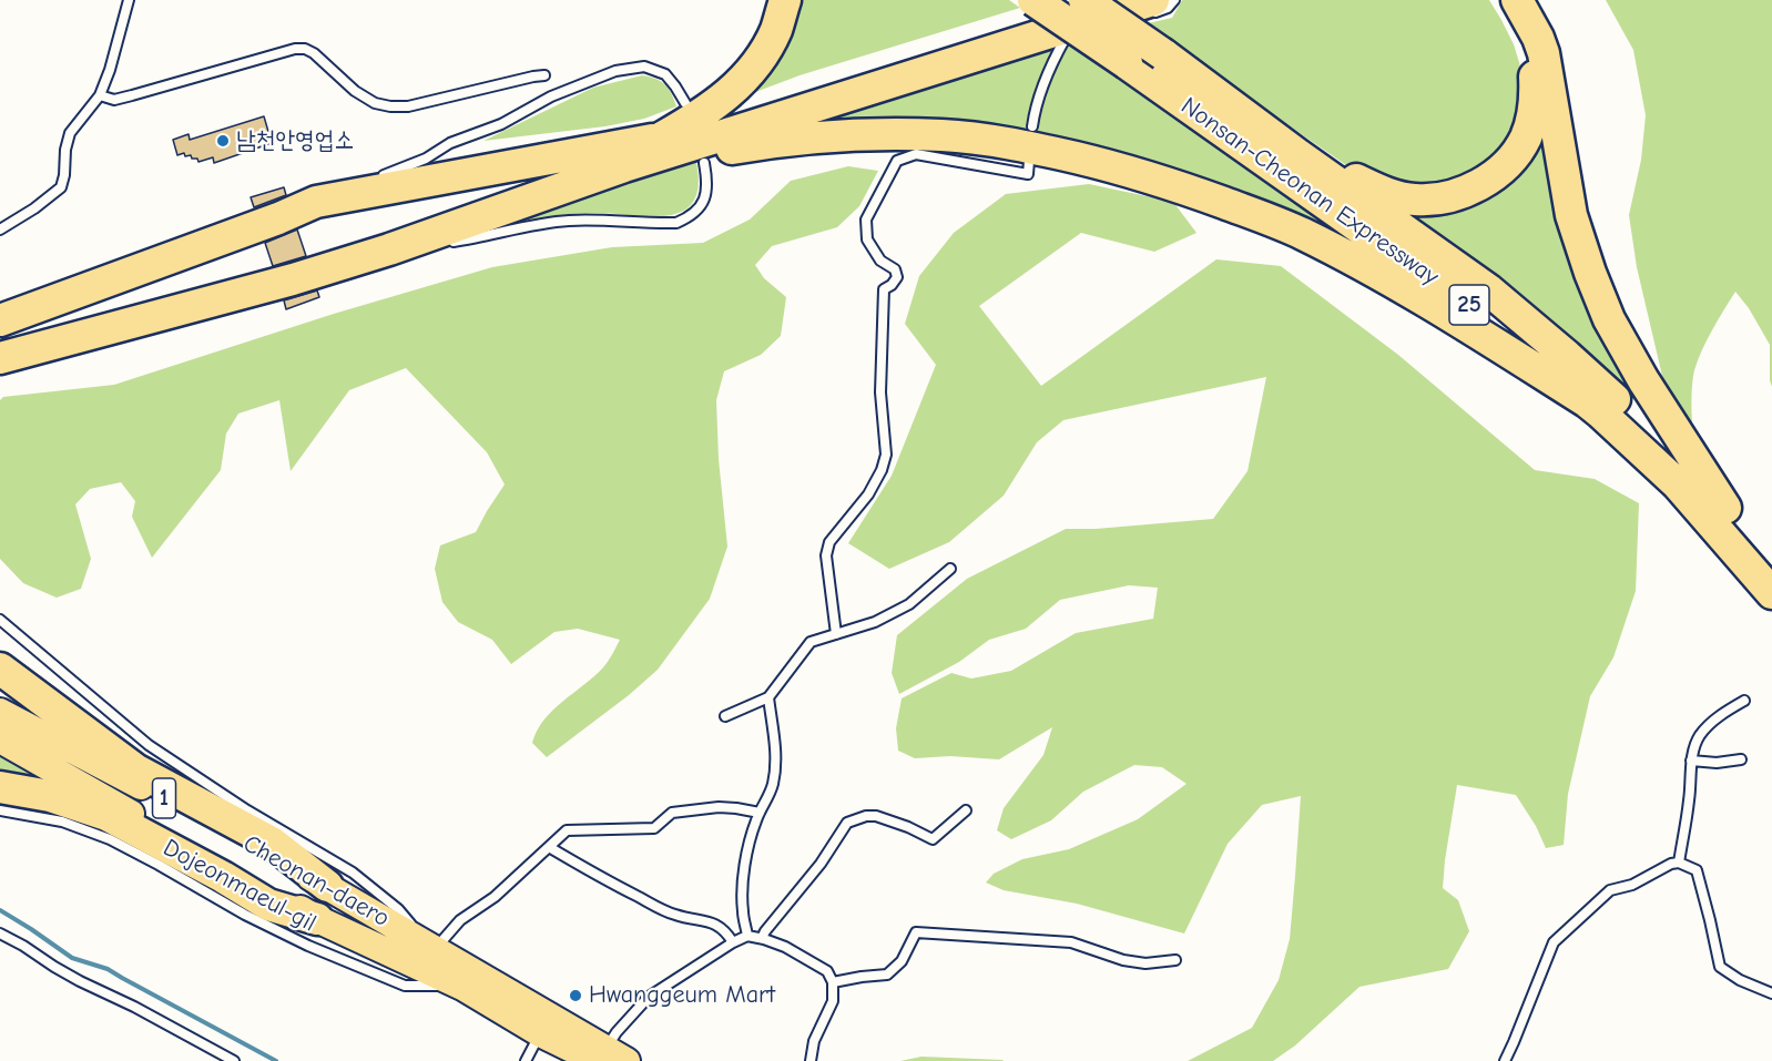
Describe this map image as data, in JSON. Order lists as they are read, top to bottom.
{
  "streets": {
    "highway": ["Nonsan-Cheonan Expressway", "25"],
    "main road": ["1", "Cheonan-daero"],
    "lane": ["Dojeonmaeul-gil"]
  },
  "crossings": [
    ["Cheonan-daero", "Dojeonmaeul-gil"]
  ],
  "places": ["남천안영업소", "Hwanggeum Mart"]
}
